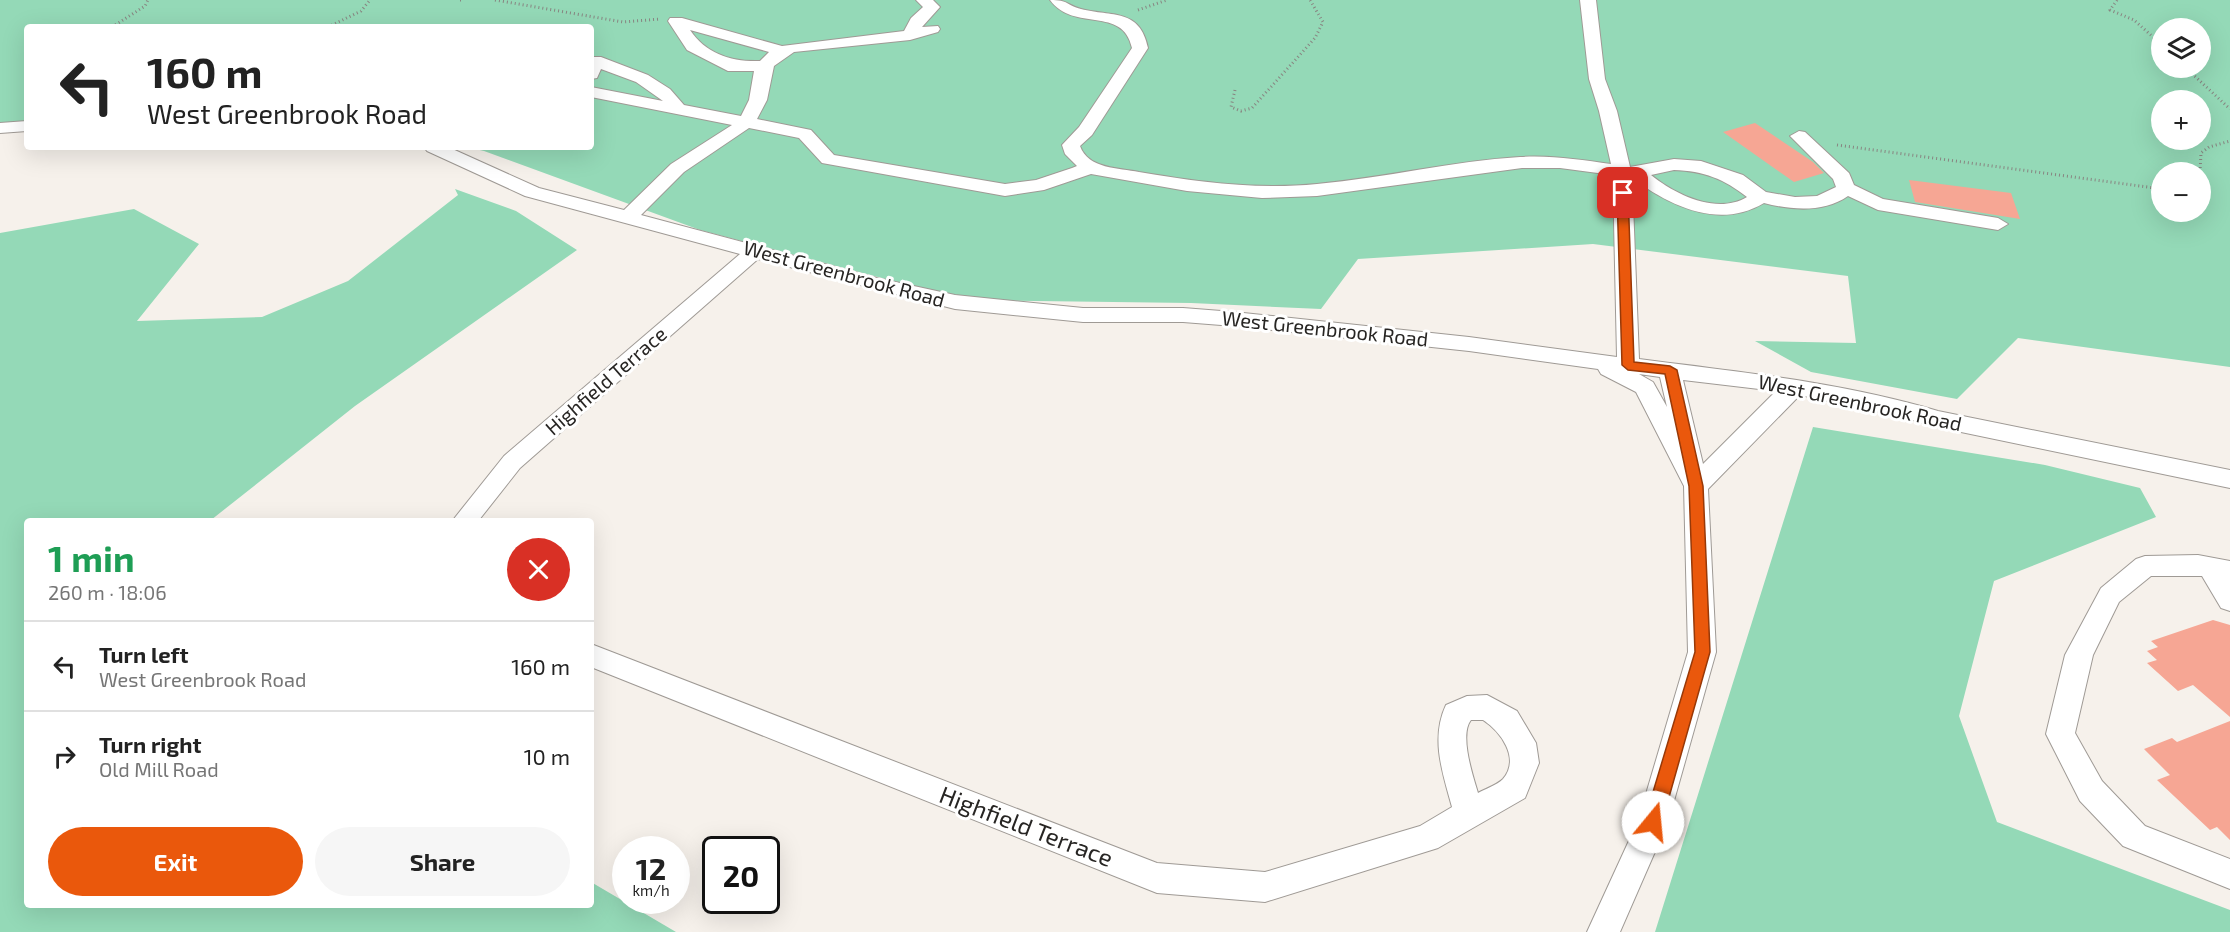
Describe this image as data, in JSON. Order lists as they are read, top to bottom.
{
  "streets": {
    "street": ["West Greenbrook Road", "Highfield Terrace"]
  },
  "crossings": [
    ["West Greenbrook Road", "Highfield Terrace"]
  ],
  "page": {
    "map_buttons": ["+", "−"],
    "turn": ["160 m", "West Greenbrook Road"],
    "heading": ["1 min", "260 m · 18:06"],
    "list": [
      {
        "name": "Turn left",
        "note": "West Greenbrook Road",
        "value": "160 m"
      },
      {
        "name": "Turn right",
        "note": "Old Mill Road",
        "value": "10 m"
      }
    ],
    "buttons": ["Exit", "Share"],
    "speed": "12 km/h",
    "limit": "20"
  }
}
